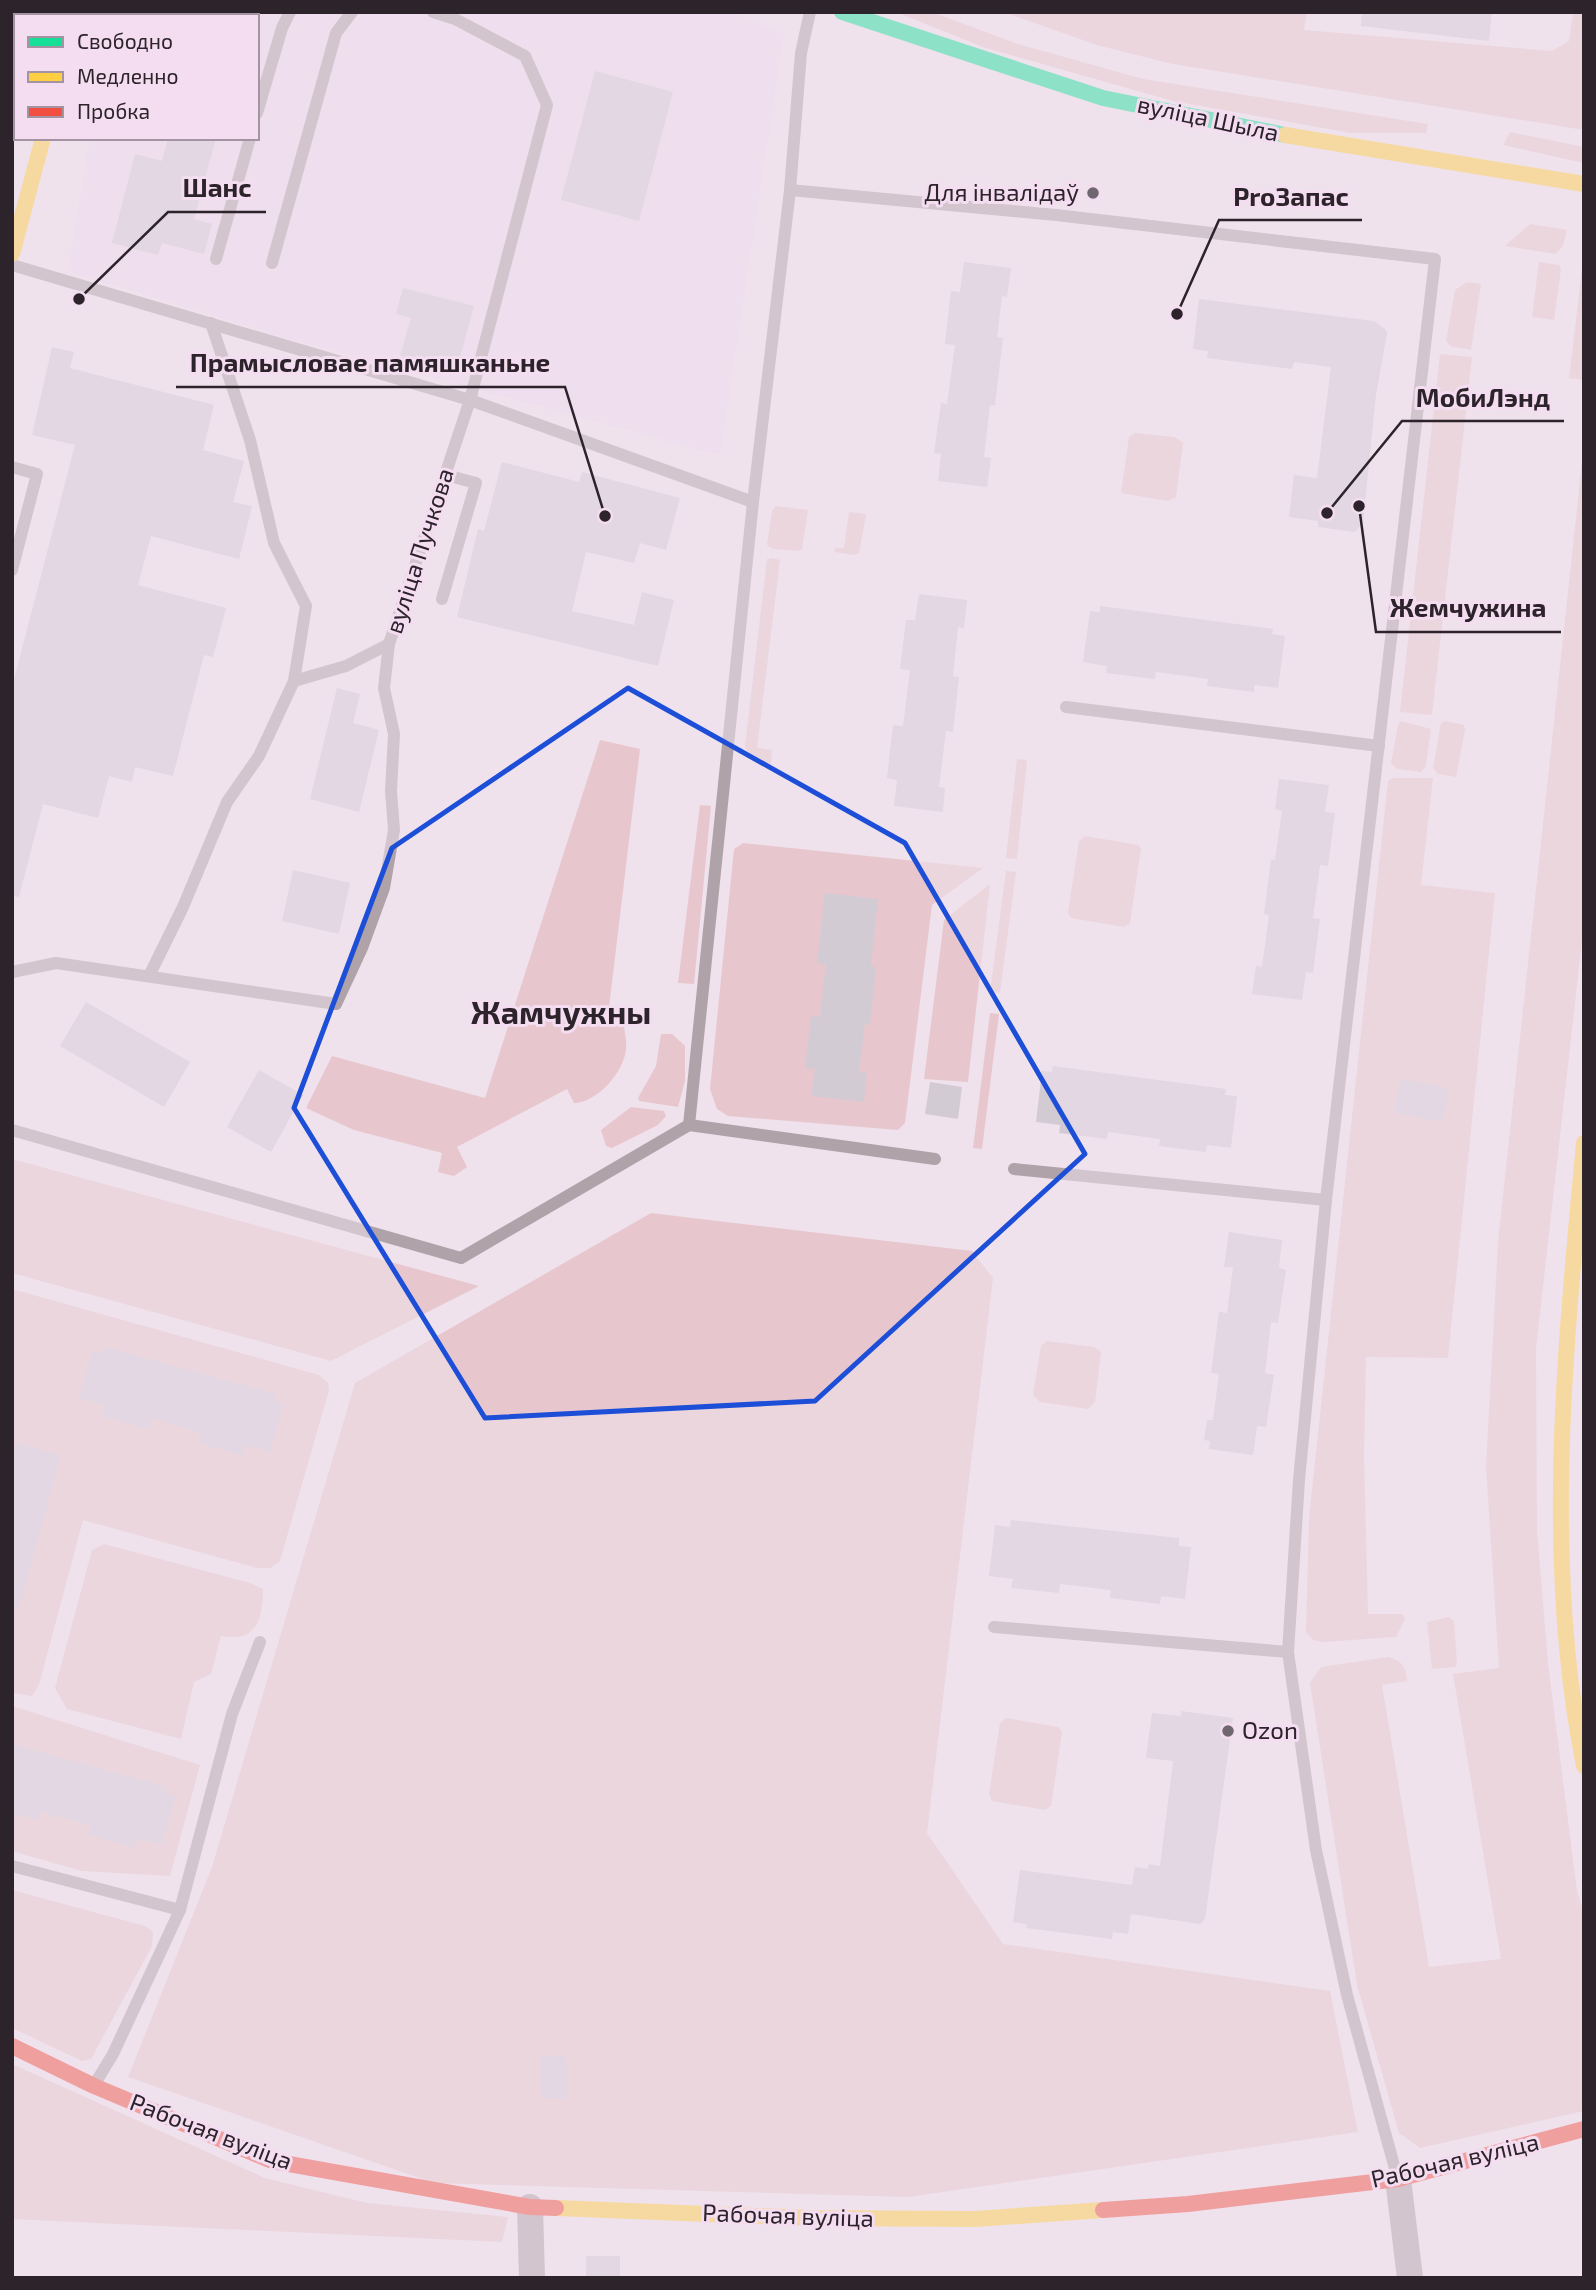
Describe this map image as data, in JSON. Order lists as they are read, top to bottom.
{
  "streets": {
    "street": ["вуліца Шыла", "Рабочая вуліца"],
    "lane": ["вуліца Пучкова"]
  },
  "districts": ["Жамчужны"],
  "places": [
    "Для інвалідаў",
    "Шанс",
    "ProЗапас",
    "Жемчужина",
    "МобиЛэнд",
    "Прамысловае памяшканьне",
    "Ozon"
  ],
  "legend": ["Свободно", "Медленно", "Пробка"]
}
